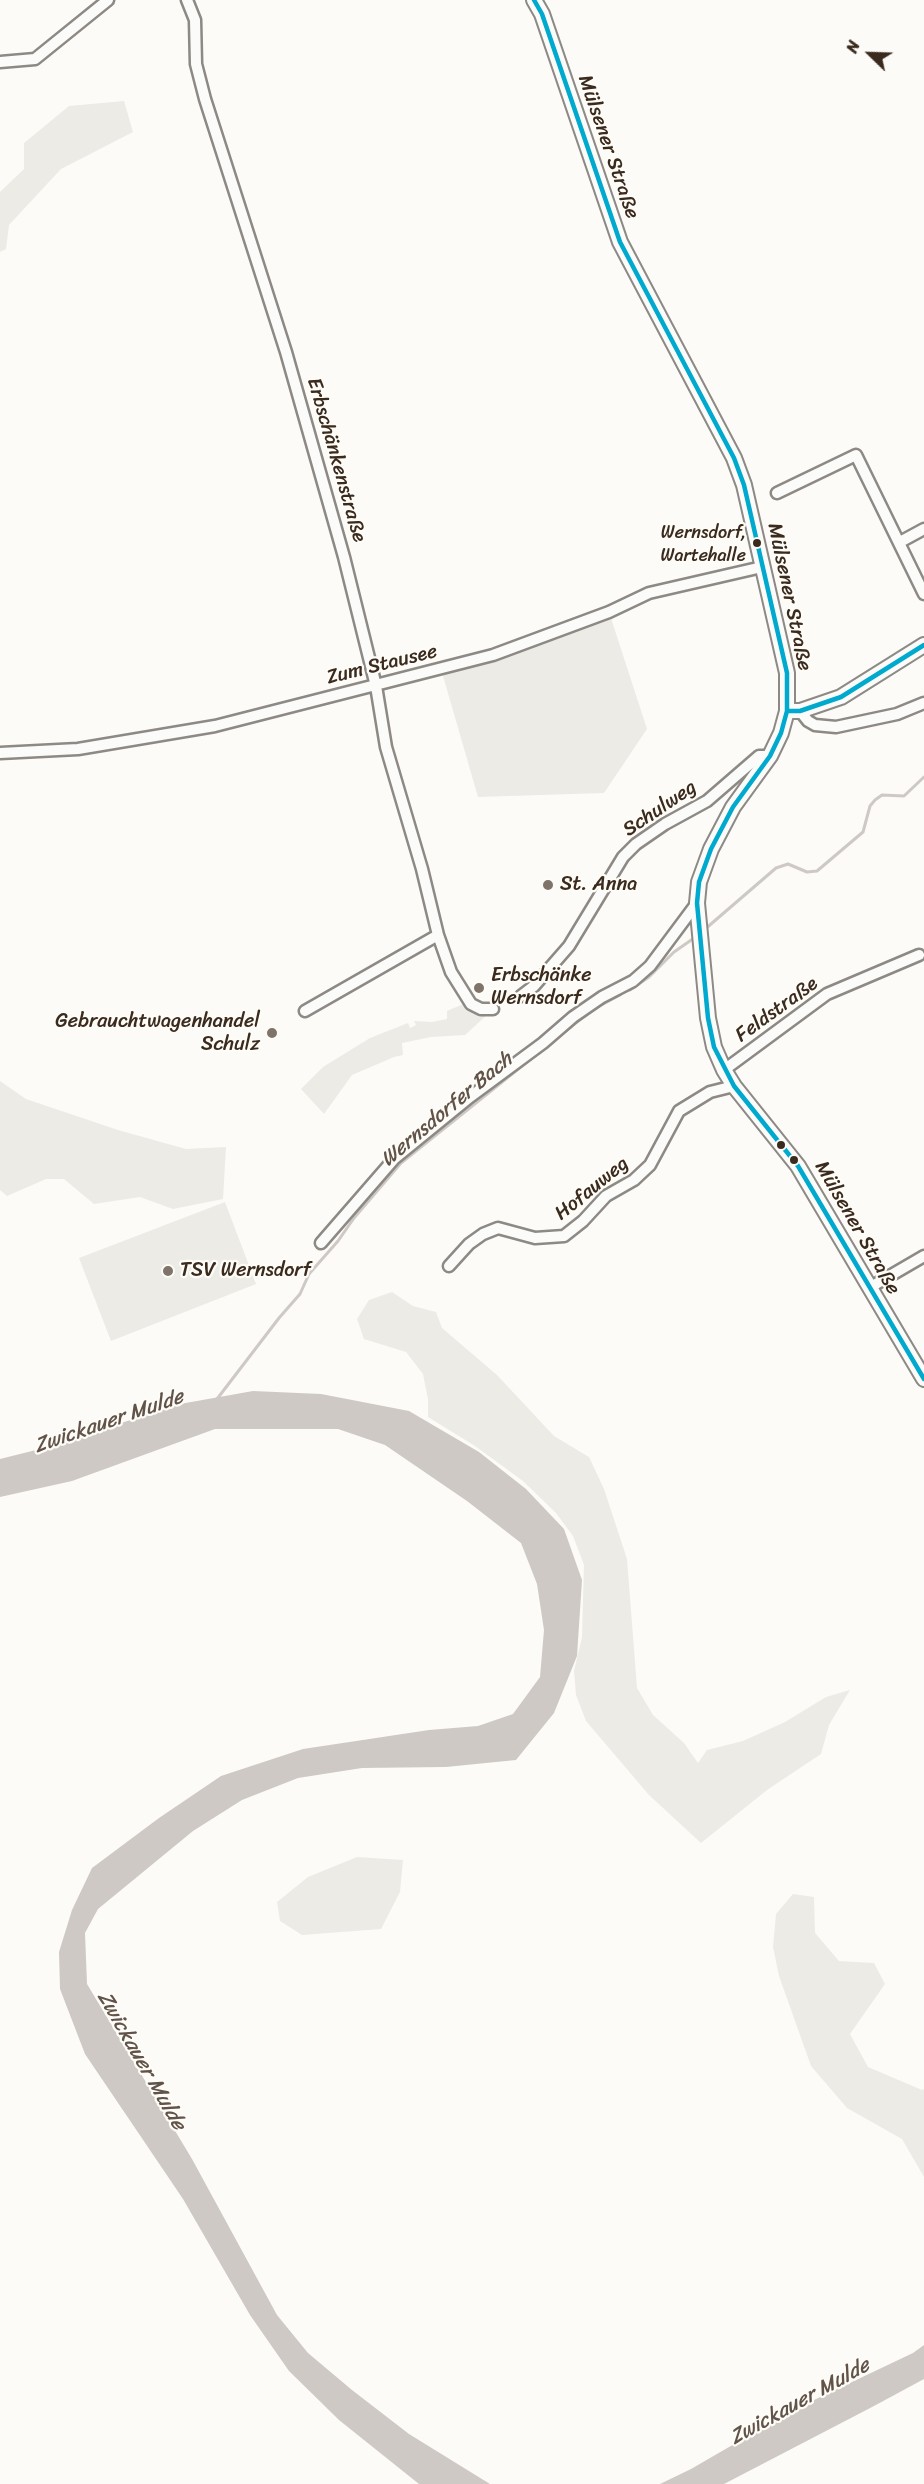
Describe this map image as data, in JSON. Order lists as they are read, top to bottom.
{
  "streets": {
    "street": [
      "Mülsener Straße",
      "Erbschänkenstraße",
      "Zum Stausee",
      "Schulweg",
      "Feldstraße",
      "Hofauweg"
    ]
  },
  "crossings": [
    ["Mülsener Straße", "Zum Stausee"],
    ["Mülsener Straße", "Schulweg"],
    ["Mülsener Straße", "Feldstraße"],
    ["Mülsener Straße", "Hofauweg"],
    ["Erbschänkenstraße", "Zum Stausee"]
  ],
  "water": ["Wernsdorfer Bach", "Zwickauer Mulde"],
  "places": [
    "Wernsdorf, Wartehalle",
    "St. Anna",
    "Erbschänke Wernsdorf",
    "Gebrauchtwagenhandel Schulz",
    "TSV Wernsdorf"
  ],
  "north": "top left"
}
